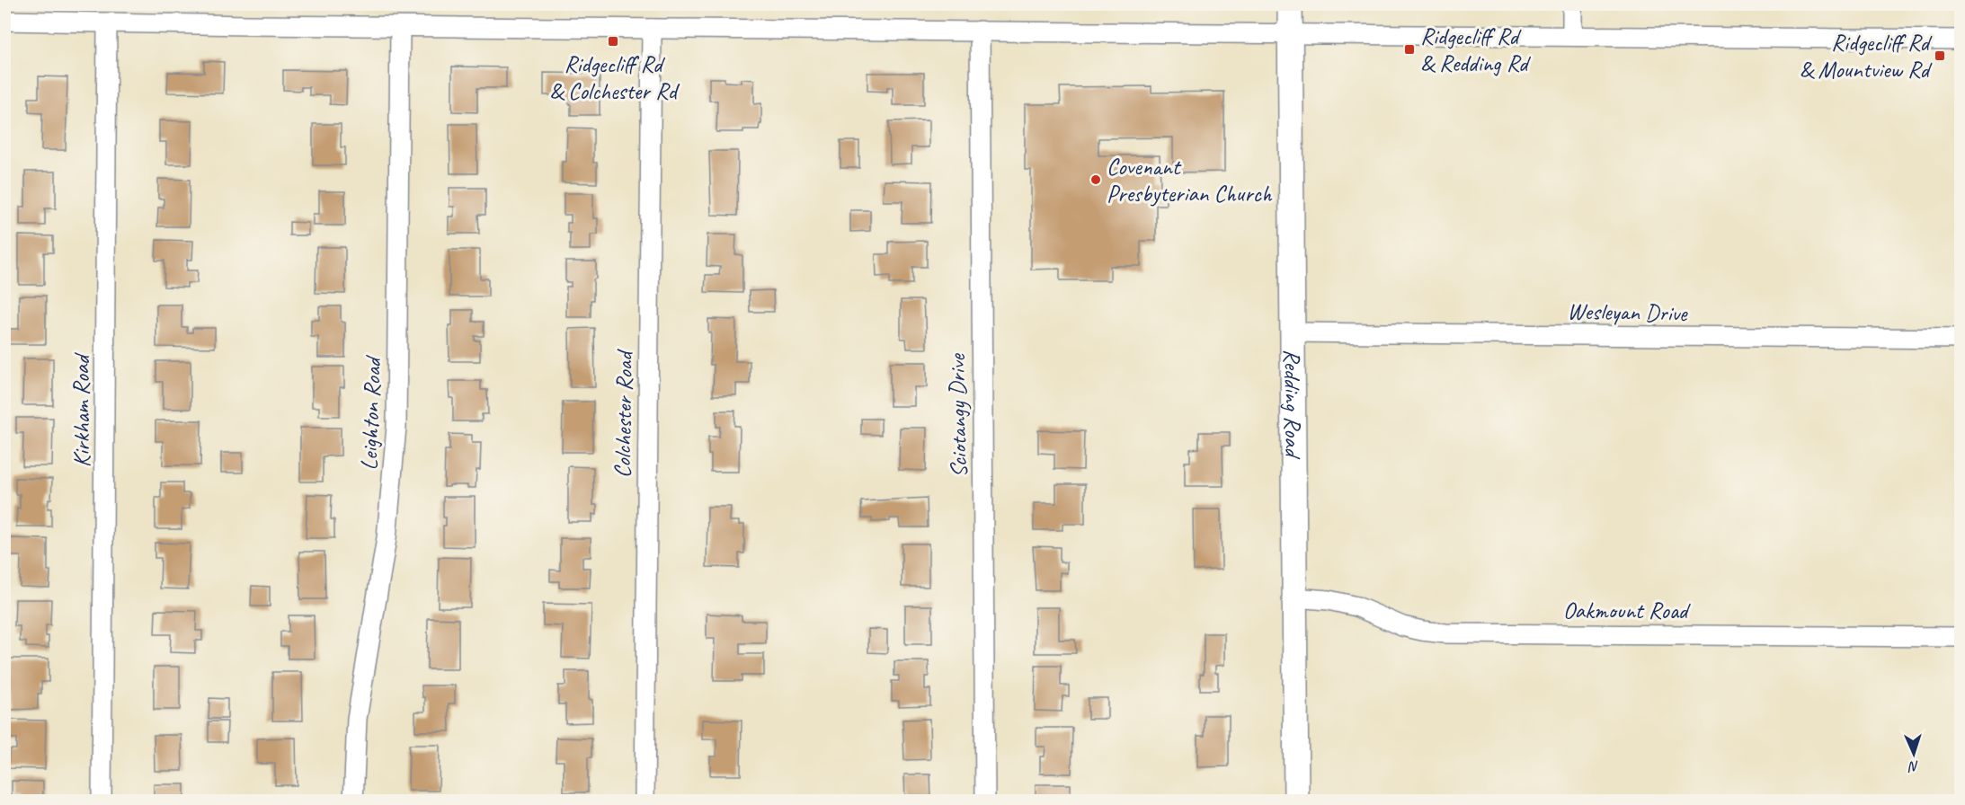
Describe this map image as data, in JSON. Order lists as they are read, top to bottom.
{
  "streets": {
    "main road": ["Redding Road"],
    "street": [
      "Wesleyan Drive",
      "Kirkham Road",
      "Leighton Road",
      "Colchester Road",
      "Sciotangy Drive",
      "Oakmount Road"
    ]
  },
  "crossings": [
    ["Wesleyan Drive", "Redding Road"],
    ["Redding Road", "Oakmount Road"]
  ],
  "places": {
    "transit": ["Ridgecliff Rd & Colchester Rd", "Ridgecliff Rd & Redding Rd", "Ridgecliff Rd & Mountview Rd"],
    "other": ["Covenant Presbyterian Church"]
  },
  "north": "bottom"
}
